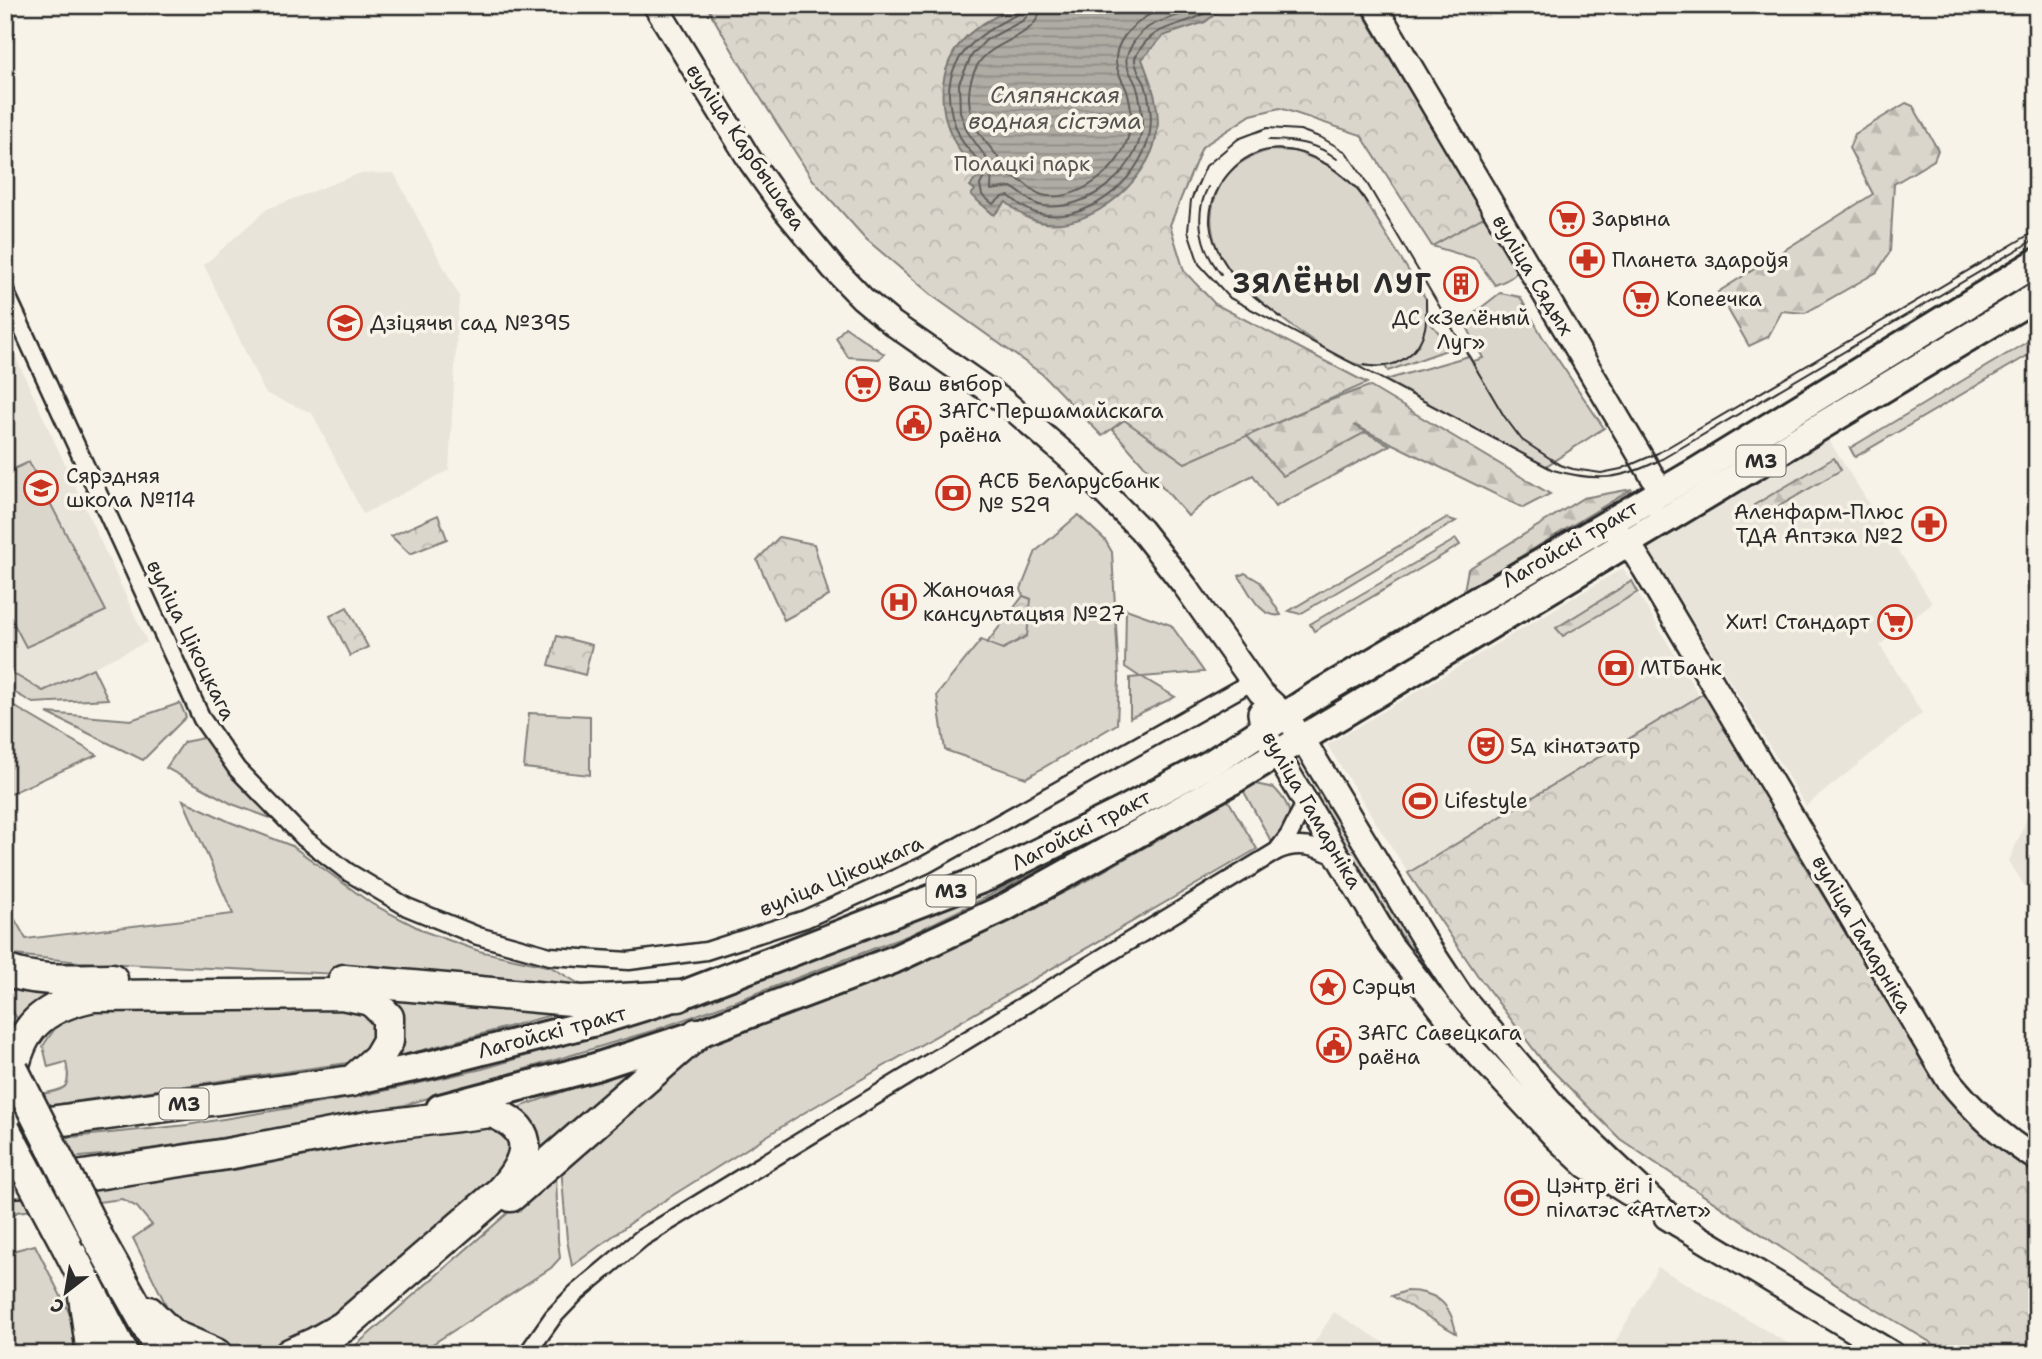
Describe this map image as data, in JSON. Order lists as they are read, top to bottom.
{
  "streets": {
    "highway": ["М3", "Лагойскі тракт"],
    "main road": ["вуліца Карбышава", "вуліца Сядых", "вуліца Гамарніка"],
    "street": ["вуліца Цікоцкага"]
  },
  "crossings": [
    ["вуліца Карбышава", "вуліца Цікоцкага"],
    ["вуліца Карбышава", "вуліца Гамарніка"],
    ["вуліца Сядых", "Лагойскі тракт"],
    ["Лагойскі тракт", "вуліца Гамарніка"],
    ["вуліца Цікоцкага", "вуліца Гамарніка"]
  ],
  "districts": ["ЗЯЛЁНЫ ЛУГ"],
  "water": ["Сляпянская водная сістэма"],
  "parks": ["Полацкі парк"],
  "places": {
    "supermarket": [
      "Зарына",
      "Копеечка",
      "Ваш выбор",
      "Хит! Стандарт"
    ],
    "pharmacy": ["Планета здароўя", "Аленфарм-Плюс ТДА Аптэка №2"],
    "building": ["ДС «Зелёный Луг»"],
    "school or university": ["Дзіцячы сад №395", "Сярэдняя школа №114"],
    "public building": ["ЗАГС Першамайскага раёна", "ЗАГС Савецкага раёна"],
    "bank": ["АСБ Беларусбанк № 529", "МТБанк"],
    "hospital": ["Жаночая кансультацыя №27"],
    "theatre": ["5д кінатэатр"],
    "sports": ["Lifestyle", "Цэнтр ёгі і пілатэс «Атлет»"],
    "place": ["Сэрцы"]
  },
  "north": "bottom left"
}
